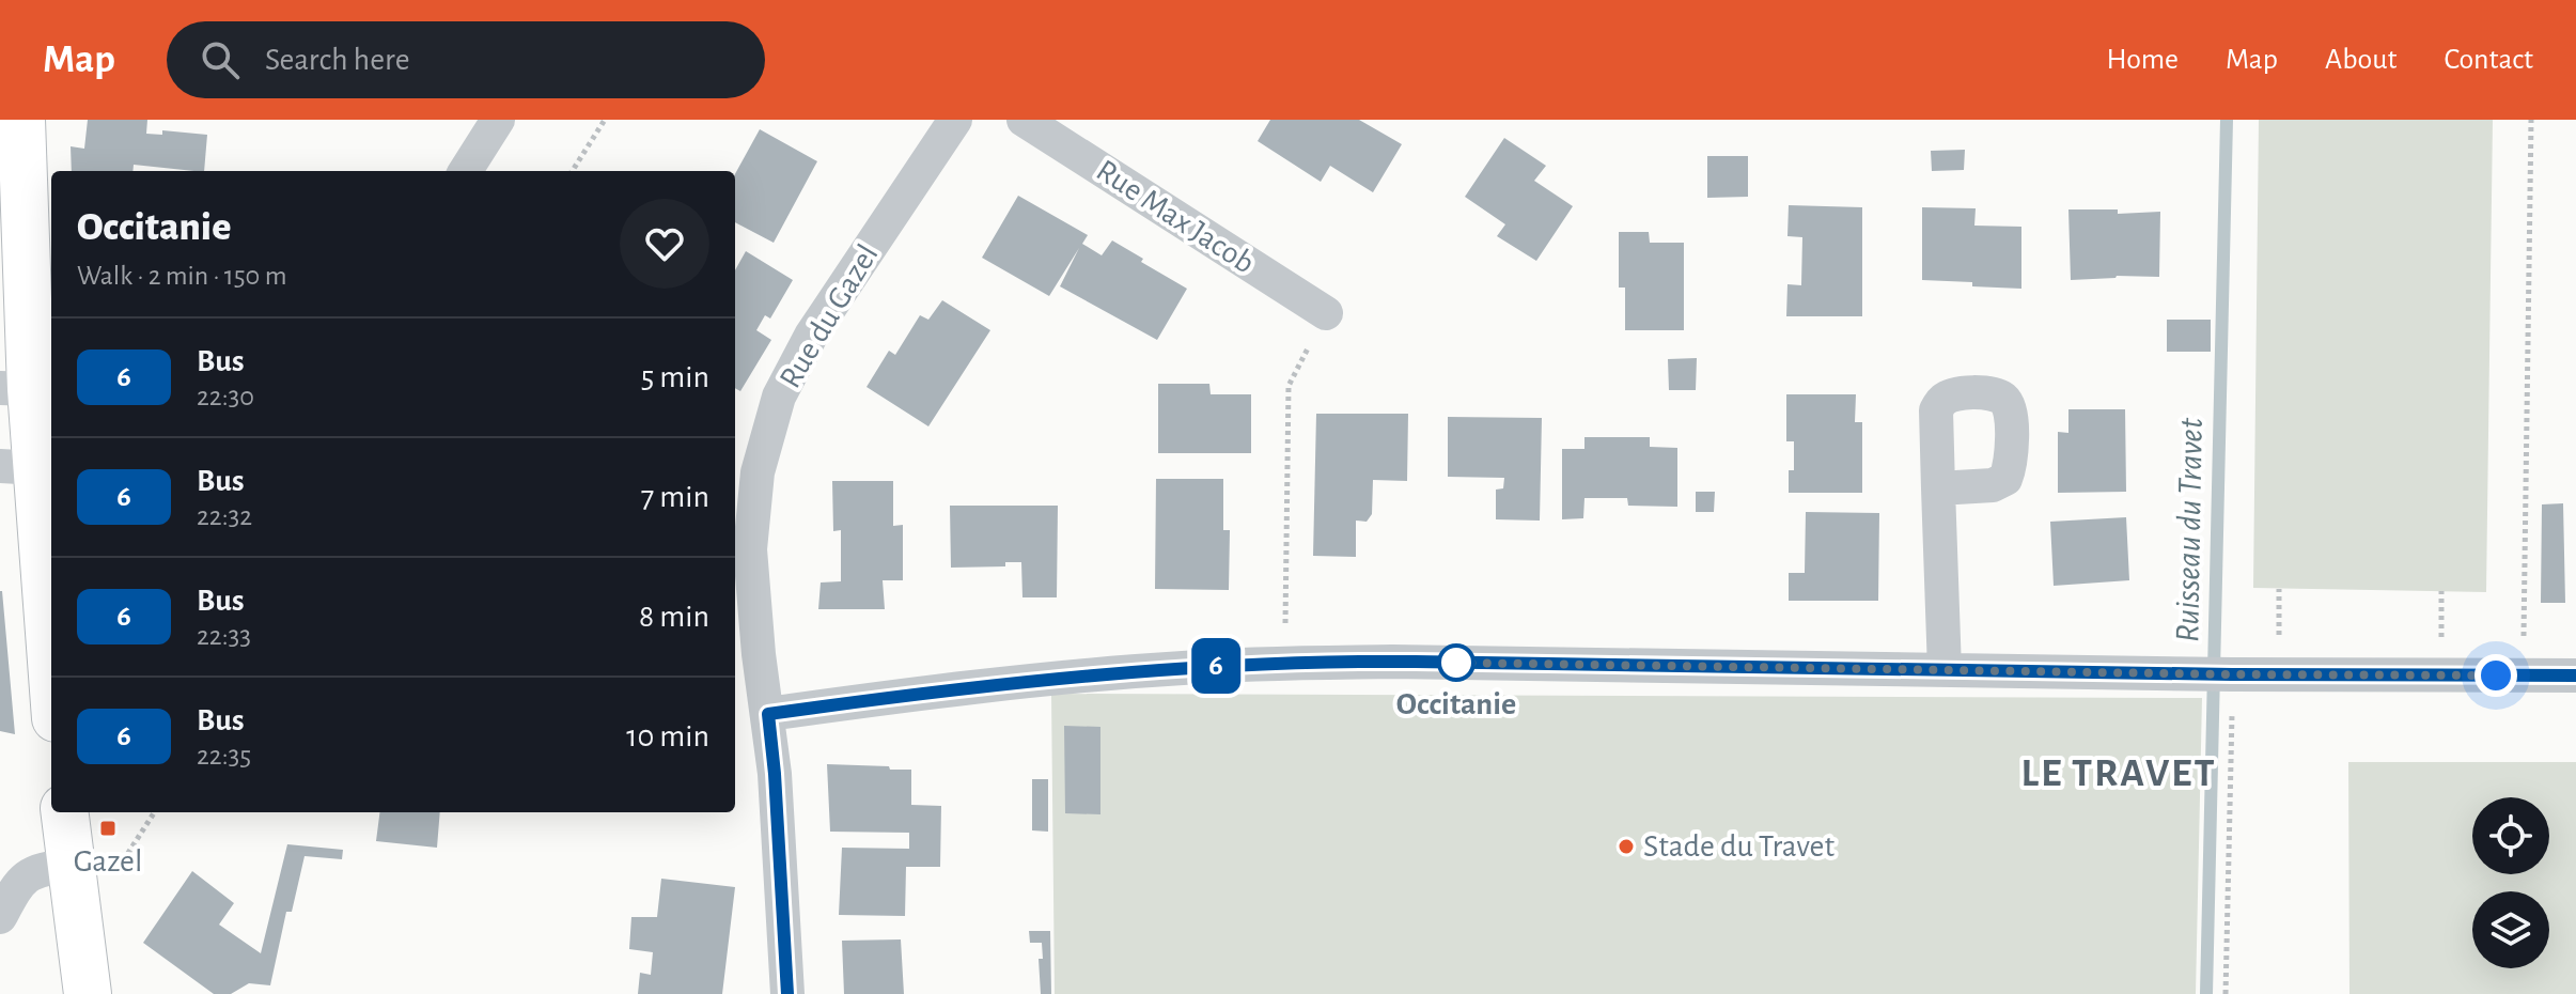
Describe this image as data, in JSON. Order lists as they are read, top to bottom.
{
  "streets": {
    "street": ["Rue Max Jacob", "Rue du Gazel"]
  },
  "districts": ["LE TRAVET"],
  "water": ["Ruisseau du Travet"],
  "places": {
    "other": ["Occitanie", "Stade du Travet"],
    "transit": ["Gazel"]
  },
  "lines": ["bus line 6"],
  "page": {
    "header": "Map",
    "search": "Search here",
    "nav": [
      "Home",
      "Map",
      "About",
      "Contact"
    ],
    "on_map": "6",
    "heading": ["Occitanie", "Walk · 2 min · 150 m"],
    "list": [
      {
        "mark": "6",
        "name": "Bus",
        "note": "22:30",
        "value": "5 min"
      },
      {
        "mark": "6",
        "name": "Bus",
        "note": "22:32",
        "value": "7 min"
      },
      {
        "mark": "6",
        "name": "Bus",
        "note": "22:33",
        "value": "8 min"
      },
      {
        "mark": "6",
        "name": "Bus",
        "note": "22:35",
        "value": "10 min"
      }
    ]
  }
}
